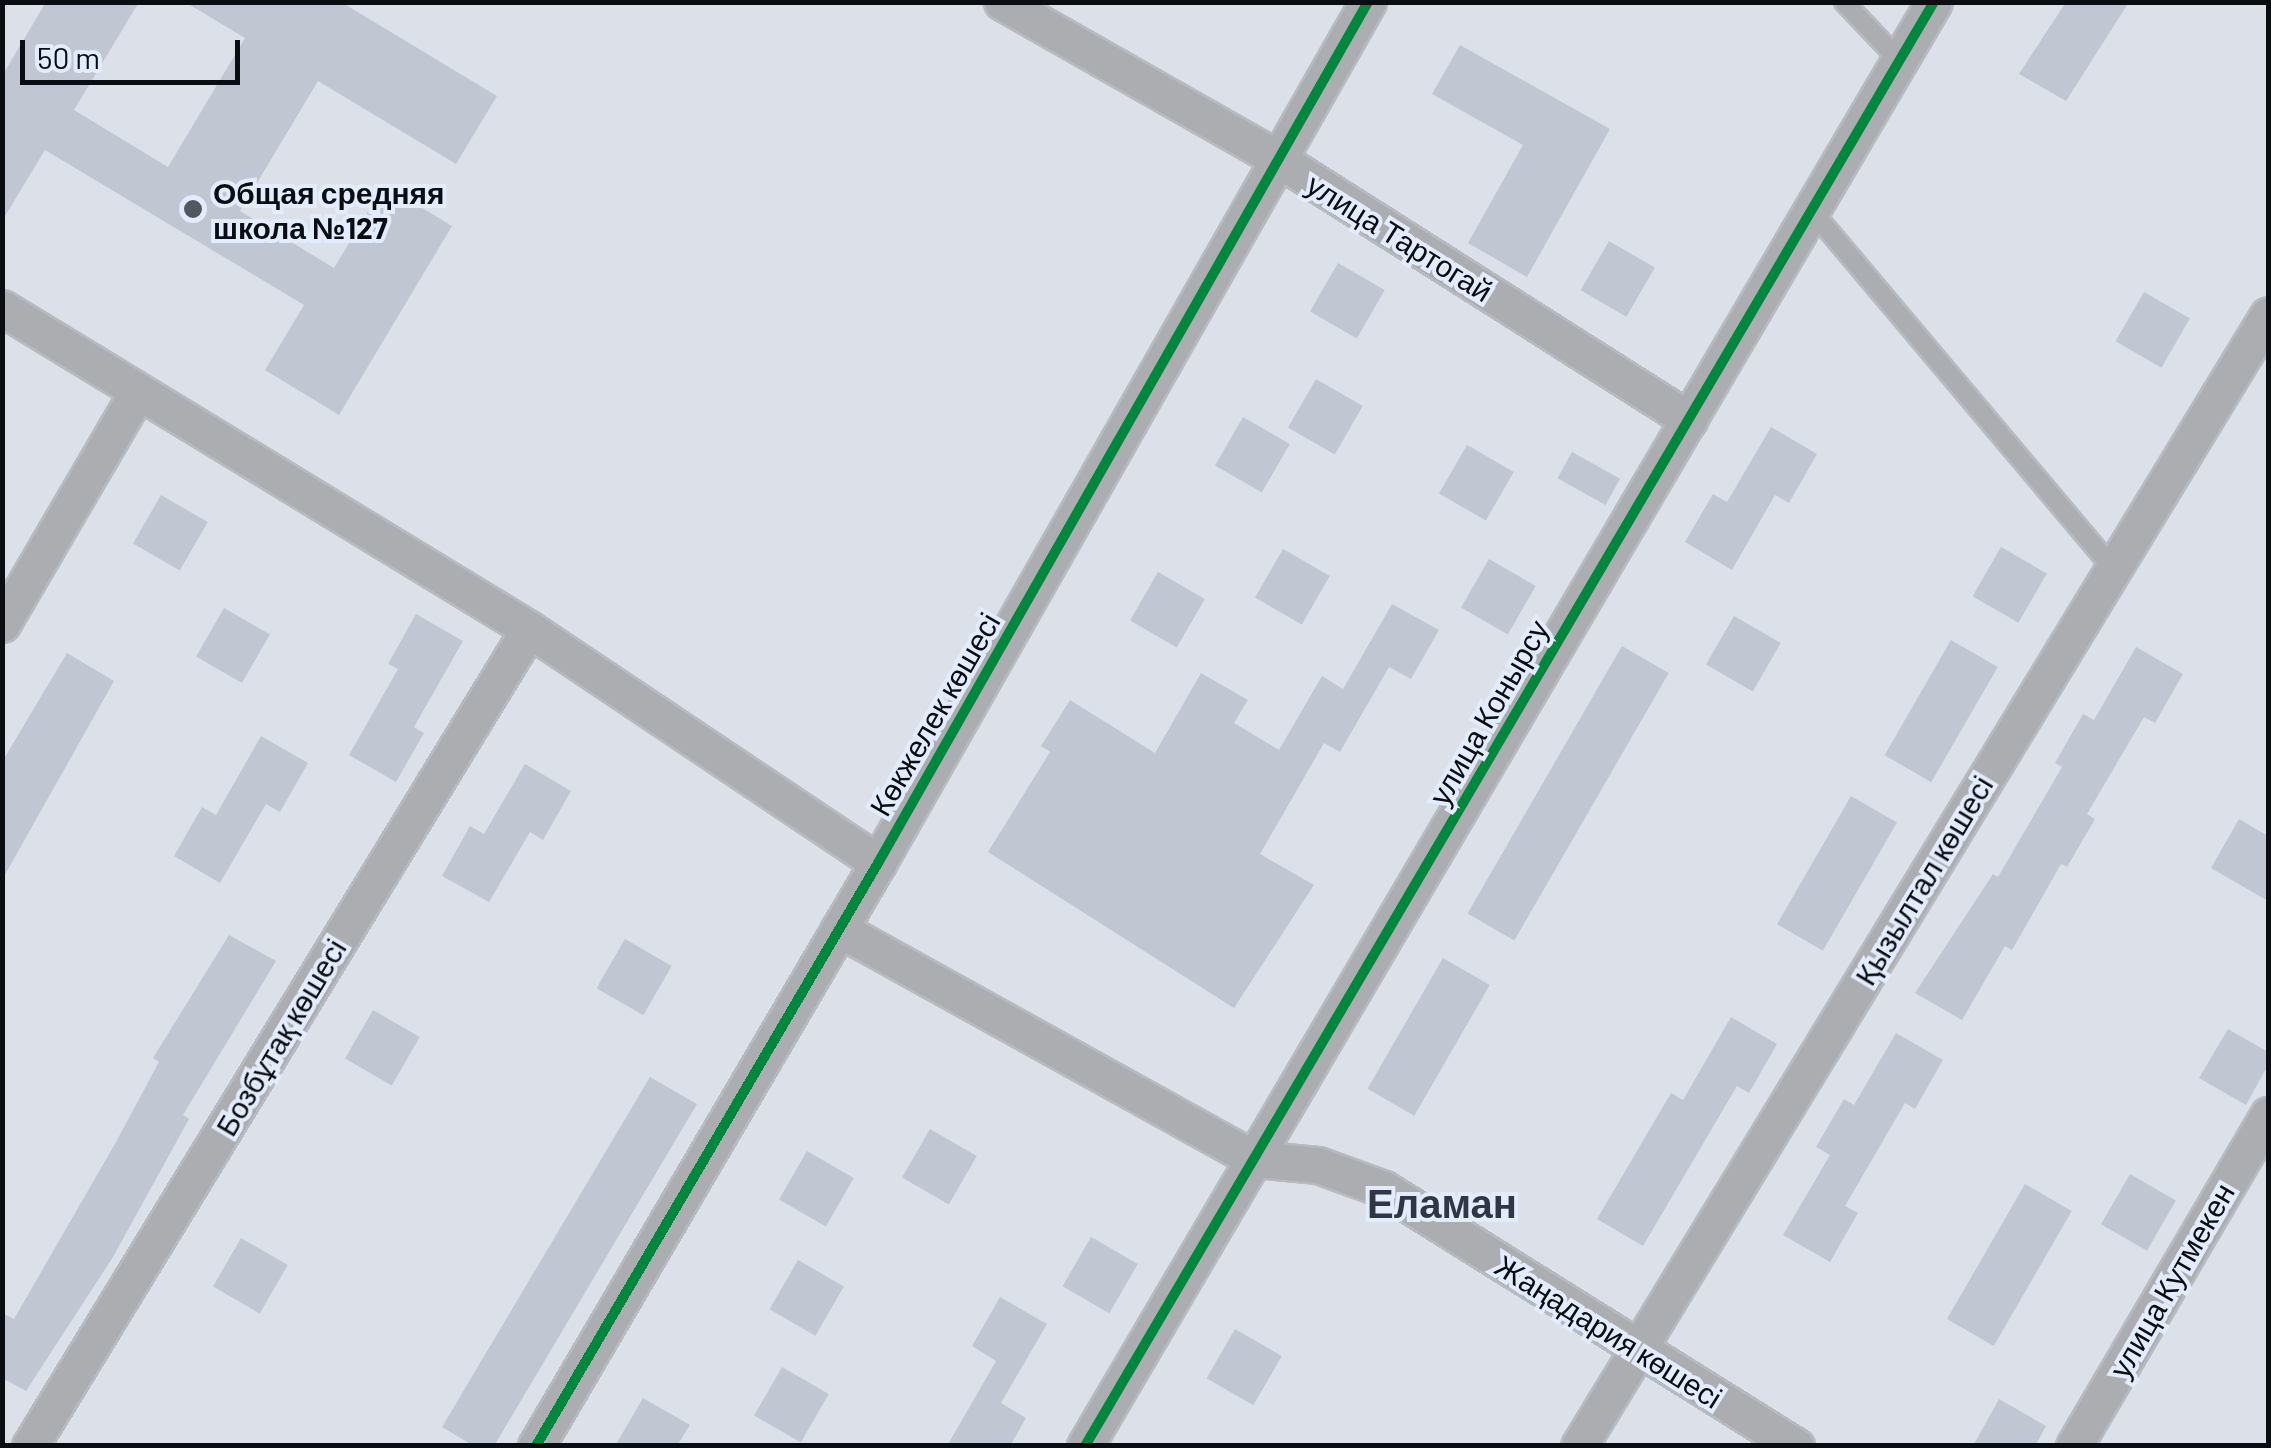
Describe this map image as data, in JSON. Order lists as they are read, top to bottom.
{
  "streets": {
    "street": [
      "улица Тартогай",
      "улица Конырсу",
      "Көкжелек көшесі",
      "Қызылтал көшесі",
      "Бозбұтақ көшесі",
      "улица Кутмекен",
      "Жаңадария көшесі"
    ]
  },
  "crossings": [
    ["улица Тартогай", "улица Конырсу"],
    ["улица Тартогай", "Көкжелек көшесі"],
    ["улица Конырсу", "Жаңадария көшесі"],
    ["Қызылтал көшесі", "Жаңадария көшесі"]
  ],
  "districts": ["Еламан"],
  "places": ["Общая средняя школа №127"],
  "scale_bar": "50 m"
}
